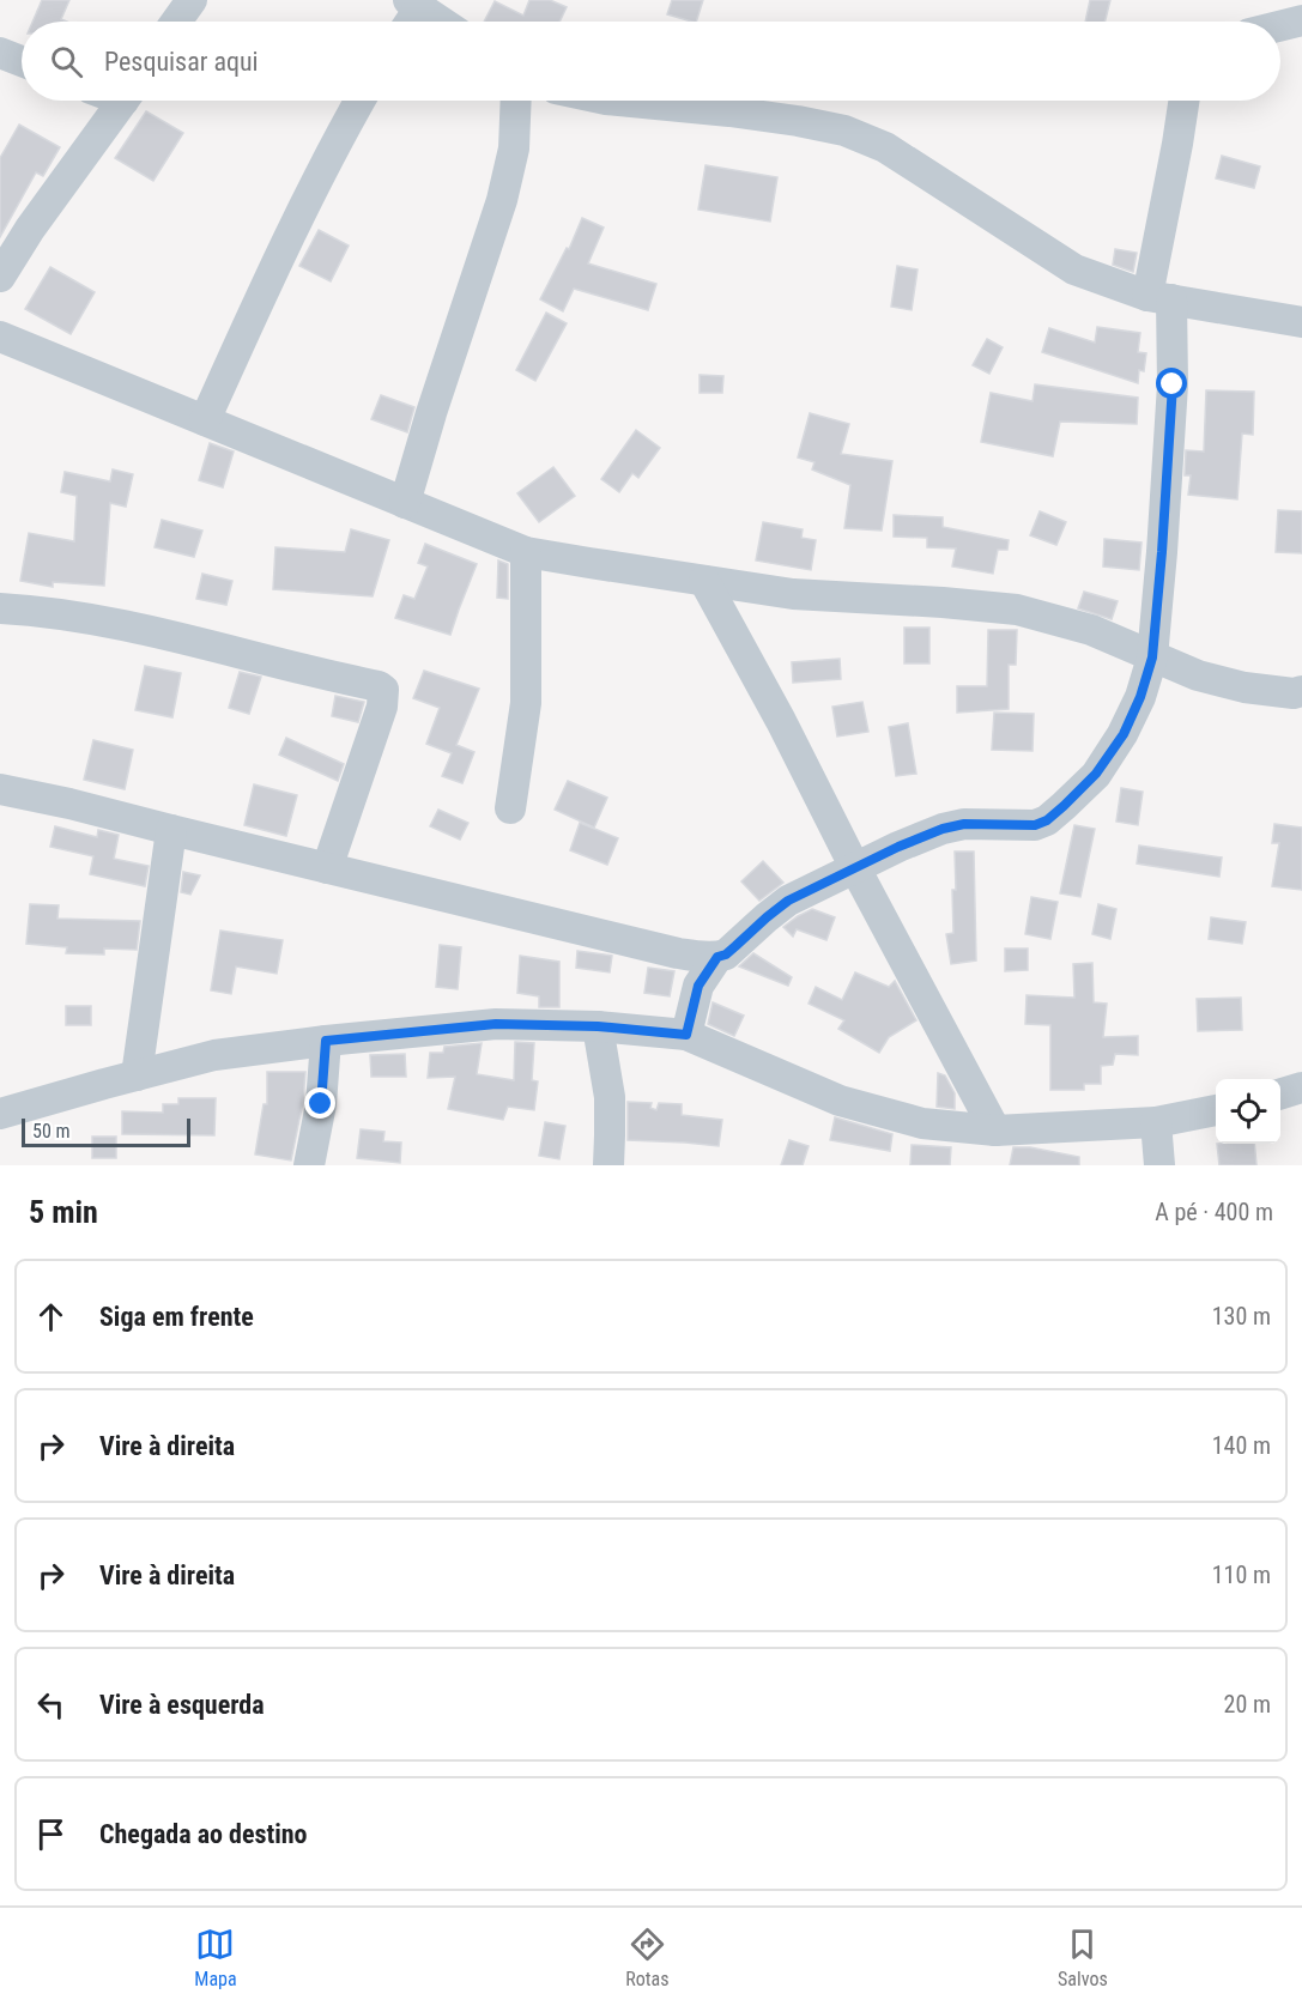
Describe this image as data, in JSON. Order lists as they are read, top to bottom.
{
  "scale_bar": "50 m",
  "page": {
    "search": "Pesquisar aqui",
    "scale": "50 m",
    "heading": ["5 min", "A pé · 400 m"],
    "list": [
      ["Siga em frente", "130 m"],
      ["Vire à direita", "140 m"],
      ["Vire à direita", "110 m"],
      ["Vire à esquerda", "20 m"],
      "Chegada ao destino"
    ],
    "nav": ["Mapa", "Rotas", "Salvos"]
  }
}
